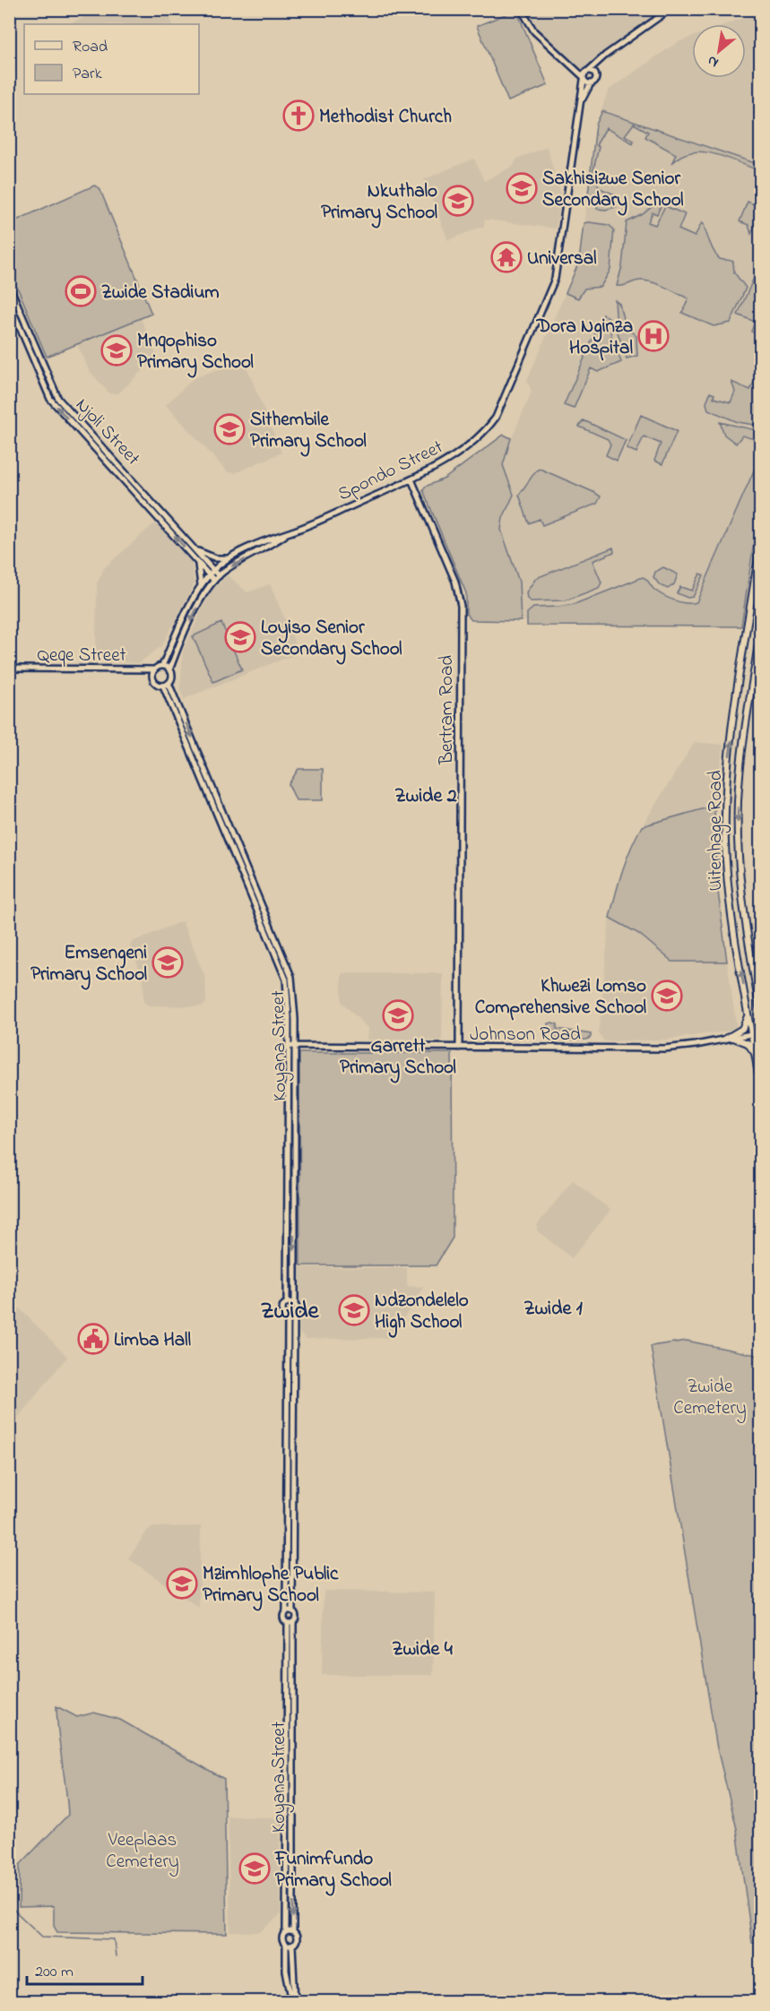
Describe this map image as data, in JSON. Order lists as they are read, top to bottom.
{
  "streets": {
    "main road": [
      "Njoli Street",
      "Spondo Street",
      "Qeqe Street",
      "Bertram Road",
      "Uitenhage Road",
      "Johnson Road",
      "Koyana Street"
    ]
  },
  "crossings": [
    ["Njoli Street", "Spondo Street"],
    ["Spondo Street", "Qeqe Street"],
    ["Spondo Street", "Bertram Road"],
    ["Spondo Street", "Koyana Street"],
    ["Qeqe Street", "Koyana Street"],
    ["Bertram Road", "Johnson Road"],
    ["Uitenhage Road", "Johnson Road"],
    ["Johnson Road", "Koyana Street"]
  ],
  "districts": [
    "Zwide 2",
    "Zwide 1",
    "Zwide",
    "Zwide 4"
  ],
  "parks": ["Zwide Cemetery", "Veeplaas Cemetery"],
  "places": {
    "church": ["Methodist Church"],
    "school or university": [
      "Sakhisizwe Senior Secondary School",
      "Nkuthalo Primary School",
      "Mnqophiso Primary School",
      "Sithembile Primary School",
      "Loyiso Senior Secondary School",
      "Emsengeni Primary School",
      "Khwezi Lomso Comprehensive School",
      "Garrett Primary School",
      "Ndzondelelo High School",
      "Mzimhlophe Public Primary School",
      "Funimfundo Primary School"
    ],
    "temple": ["Universal"],
    "sports": ["Zwide Stadium"],
    "hospital": ["Dora Nginza Hospital"],
    "public building": ["Limba Hall"]
  },
  "legend": ["Road", "Park"],
  "scale_bar": "200 m",
  "north": "bottom left"
}
